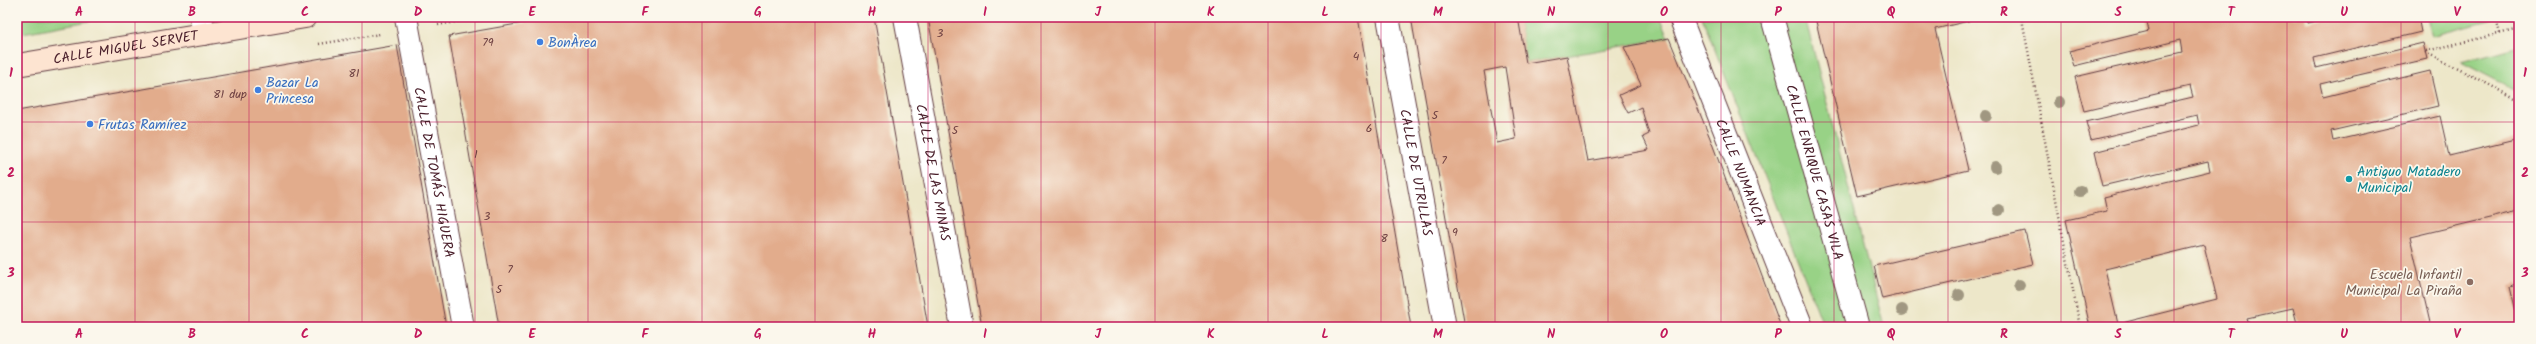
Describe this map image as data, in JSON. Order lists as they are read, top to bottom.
{
  "streets": {
    "main road": ["CALLE MIGUEL SERVET"],
    "street": [
      "CALLE DE TOMÁS HIGUERA",
      "CALLE DE LAS MINAS",
      "CALLE DE UTRILLAS",
      "CALLE NUMANCIA",
      "CALLE ENRIQUE CASAS VILA"
    ]
  },
  "places": [
    "BonÀrea",
    "Bazar La Princesa",
    "Frutas Ramírez",
    "Antiguo Matadero Municipal",
    "Escuela Infantil Municipal La Piraña"
  ],
  "house_numbers": [
    "3",
    "79",
    "4",
    "81",
    "81 dup",
    "5",
    "6",
    "5",
    "1",
    "7",
    "3",
    "9",
    "8",
    "7",
    "5"
  ],
  "grid": {
    "columns": [
      "A",
      "B",
      "C",
      "D",
      "E",
      "F",
      "G",
      "H",
      "I",
      "J",
      "K",
      "L",
      "M",
      "N",
      "O",
      "P",
      "Q",
      "R",
      "S",
      "T",
      "U",
      "V"
    ],
    "rows": ["1", "2", "3"]
  }
}
